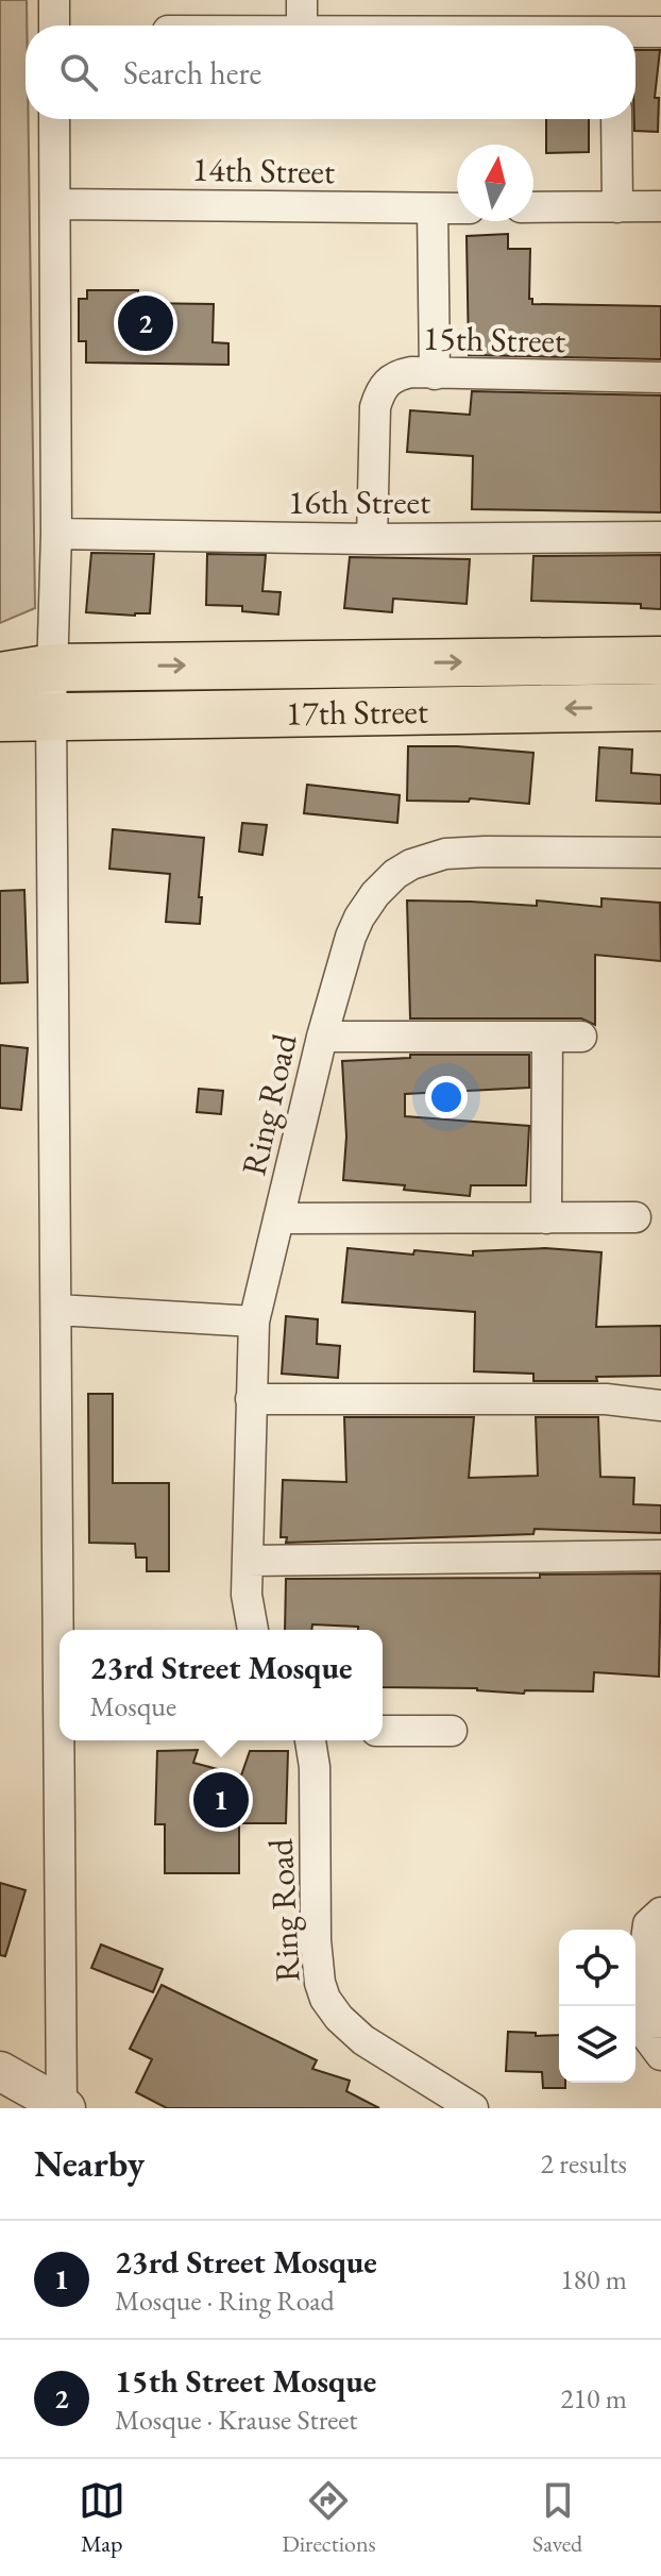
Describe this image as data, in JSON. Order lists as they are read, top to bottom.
{
  "streets": {
    "main road": ["17th Street"],
    "street": [
      "14th Street",
      "15th Street",
      "16th Street",
      "Ring Road"
    ]
  },
  "crossings": [
    ["15th Street", "16th Street"]
  ],
  "north": "top",
  "page": {
    "search": "Search here",
    "pins": ["2", "1"],
    "popup": ["23rd Street Mosque", "Mosque"],
    "heading": ["Nearby", "2 results"],
    "list": [
      {
        "mark": "1",
        "name": "23rd Street Mosque",
        "note": "Mosque · Ring Road",
        "value": "180 m"
      },
      {
        "mark": "2",
        "name": "15th Street Mosque",
        "note": "Mosque · Krause Street",
        "value": "210 m"
      }
    ],
    "nav": ["Map", "Directions", "Saved"]
  }
}
